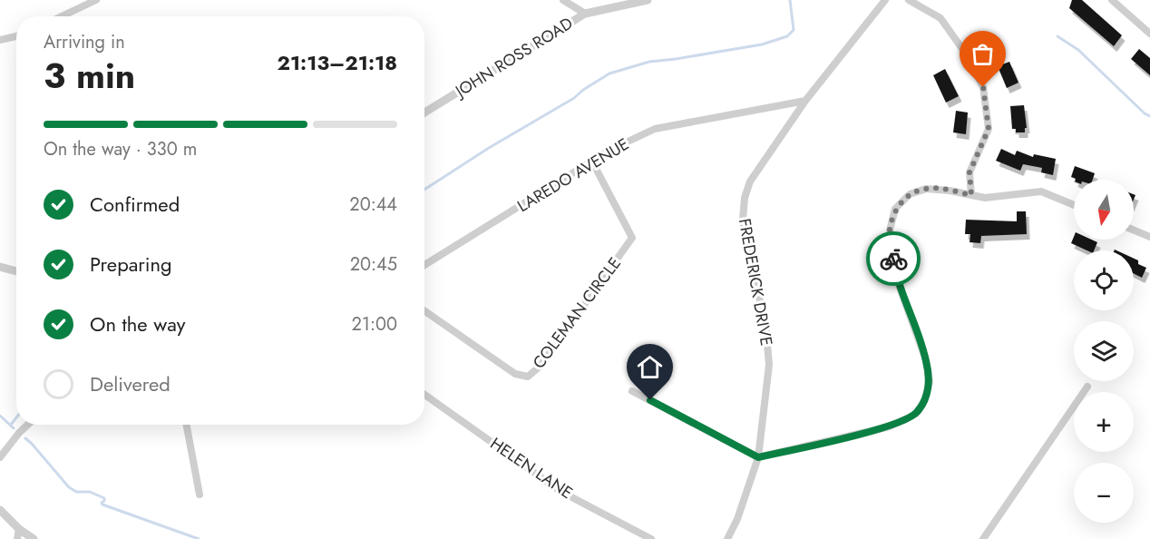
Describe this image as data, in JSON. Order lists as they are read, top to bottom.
{
  "streets": {
    "street": [
      "JOHN ROSS ROAD",
      "LAREDO AVENUE",
      "FREDERICK DRIVE",
      "COLEMAN CIRCLE",
      "HELEN LANE"
    ]
  },
  "crossings": [
    ["LAREDO AVENUE", "FREDERICK DRIVE"],
    ["LAREDO AVENUE", "COLEMAN CIRCLE"]
  ],
  "north": "bottom",
  "page": {
    "heading": ["3 min", "Arriving in", "21:13–21:18"],
    "bar": "On the way · 330 m",
    "list": [
      ["Confirmed", "20:44"],
      ["Preparing", "20:45"],
      ["On the way", "21:00"],
      "Delivered"
    ],
    "map_buttons": ["+", "−"]
  }
}
